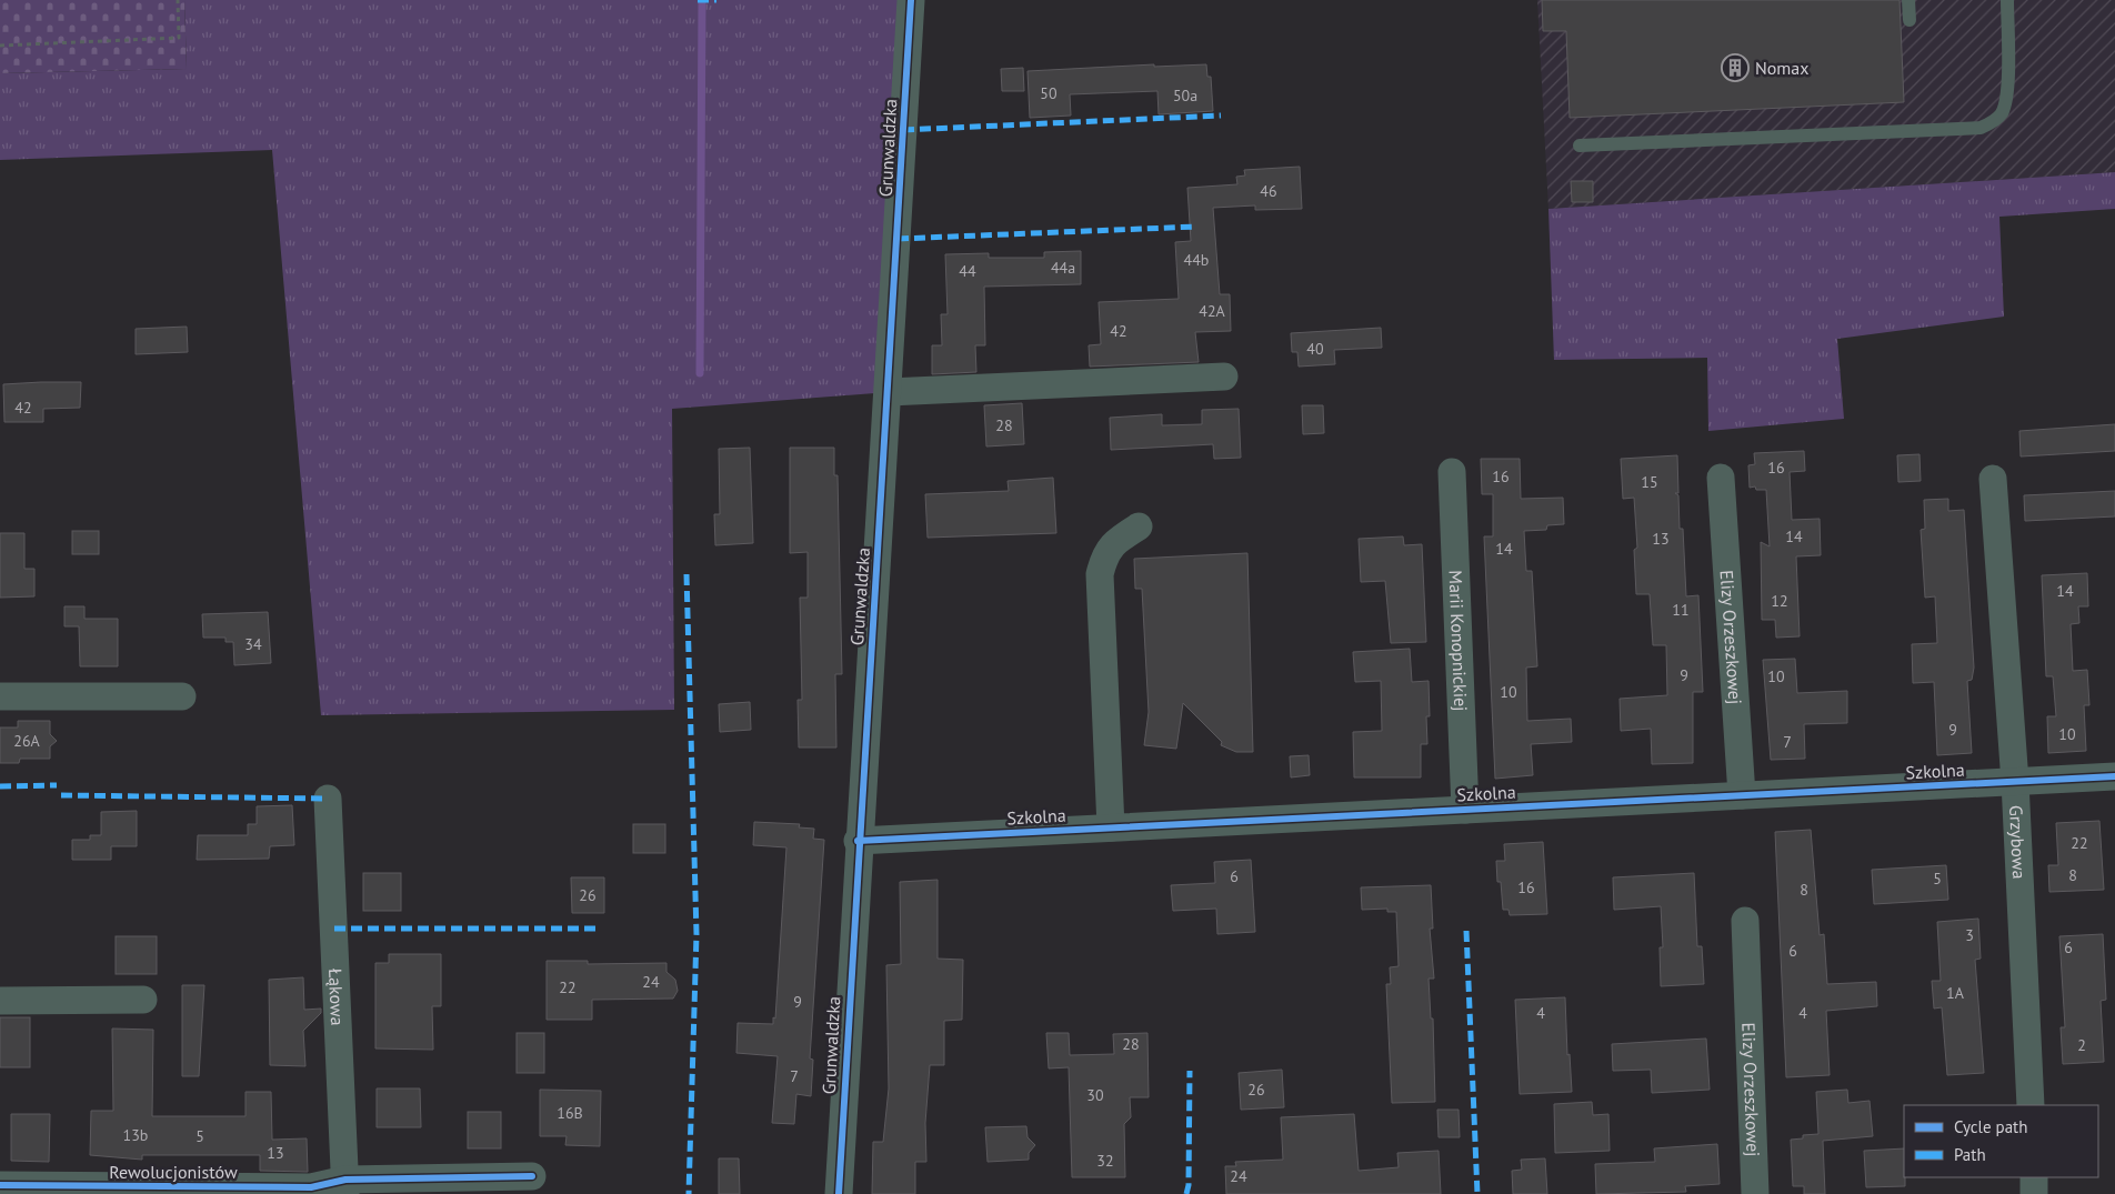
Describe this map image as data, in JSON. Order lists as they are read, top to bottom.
{
  "streets": {
    "street": [
      "Grunwaldzka",
      "Elizy Orzeszkowej",
      "Marii Konopnickiej",
      "Szkolna",
      "Grzybowa",
      "Łąkowa",
      "Rewolucjonistów"
    ]
  },
  "crossings": [
    ["Grunwaldzka", "Szkolna"],
    ["Elizy Orzeszkowej", "Szkolna"],
    ["Marii Konopnickiej", "Szkolna"],
    ["Szkolna", "Grzybowa"],
    ["Łąkowa", "Rewolucjonistów"]
  ],
  "places": {
    "building": ["Nomax"]
  },
  "house_numbers": [
    "50",
    "50a",
    "46",
    "44b",
    "44a",
    "44",
    "42A",
    "42",
    "40",
    "42",
    "28",
    "16",
    "16",
    "15",
    "14",
    "13",
    "14",
    "14",
    "12",
    "11",
    "34",
    "9",
    "10",
    "10",
    "9",
    "10",
    "26A",
    "7",
    "22",
    "8",
    "6",
    "5",
    "16",
    "8",
    "26",
    "3",
    "6",
    "6",
    "24",
    "22",
    "1A",
    "9",
    "4",
    "4",
    "28",
    "2",
    "7",
    "26",
    "30",
    "16B",
    "13b",
    "5",
    "13",
    "32",
    "24"
  ],
  "legend": ["Cycle path", "Path"]
}
